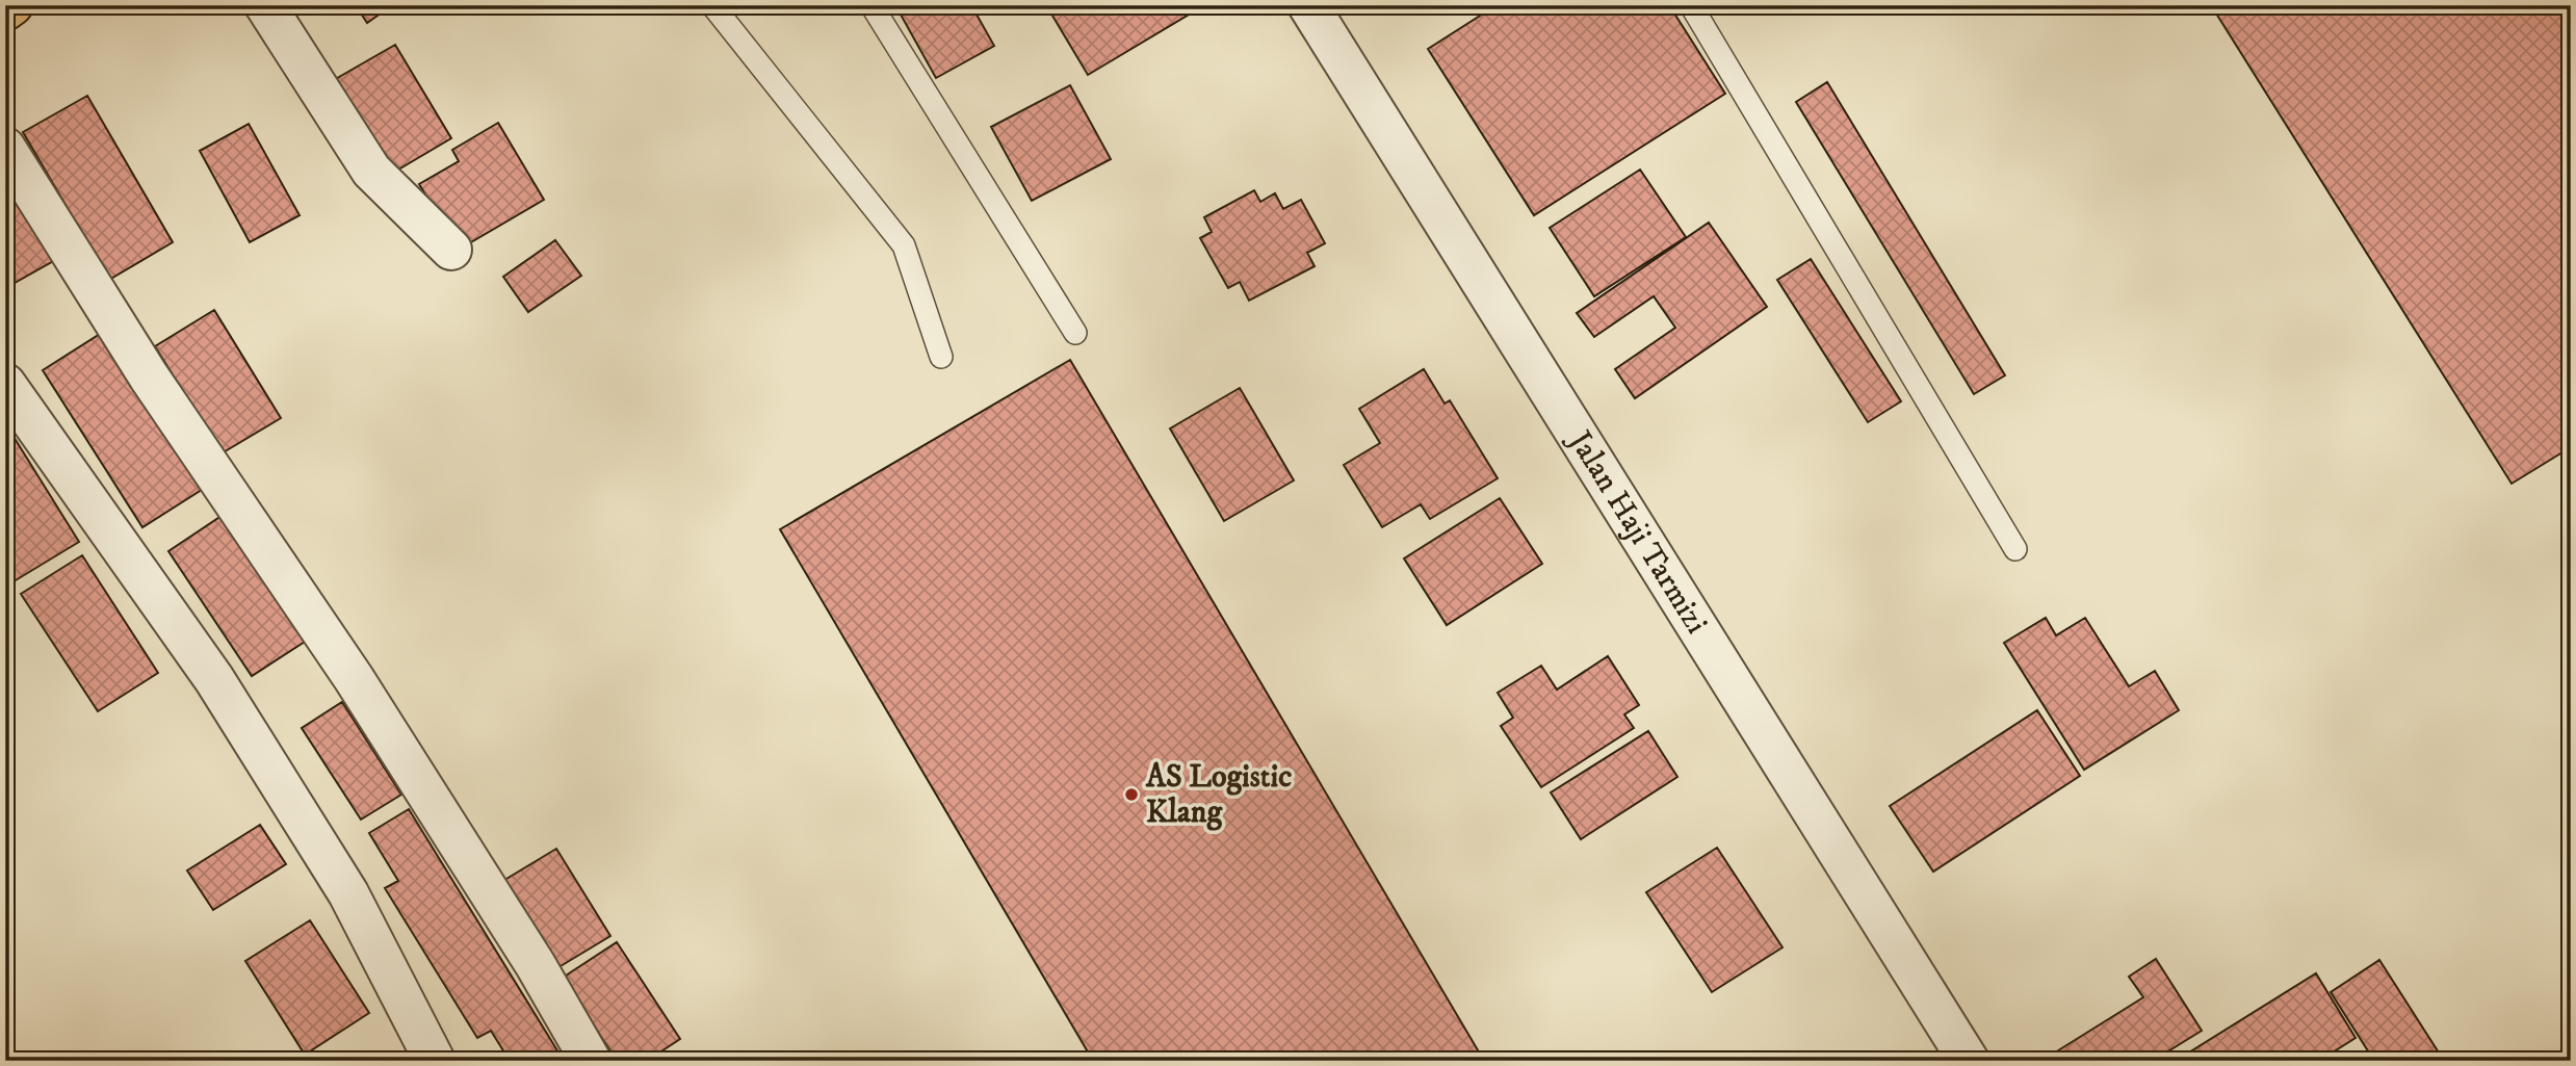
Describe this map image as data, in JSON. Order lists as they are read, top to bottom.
{
  "streets": {
    "street": ["Jalan Haji Tarmizi"]
  },
  "places": ["AS Logistic Klang"]
}
